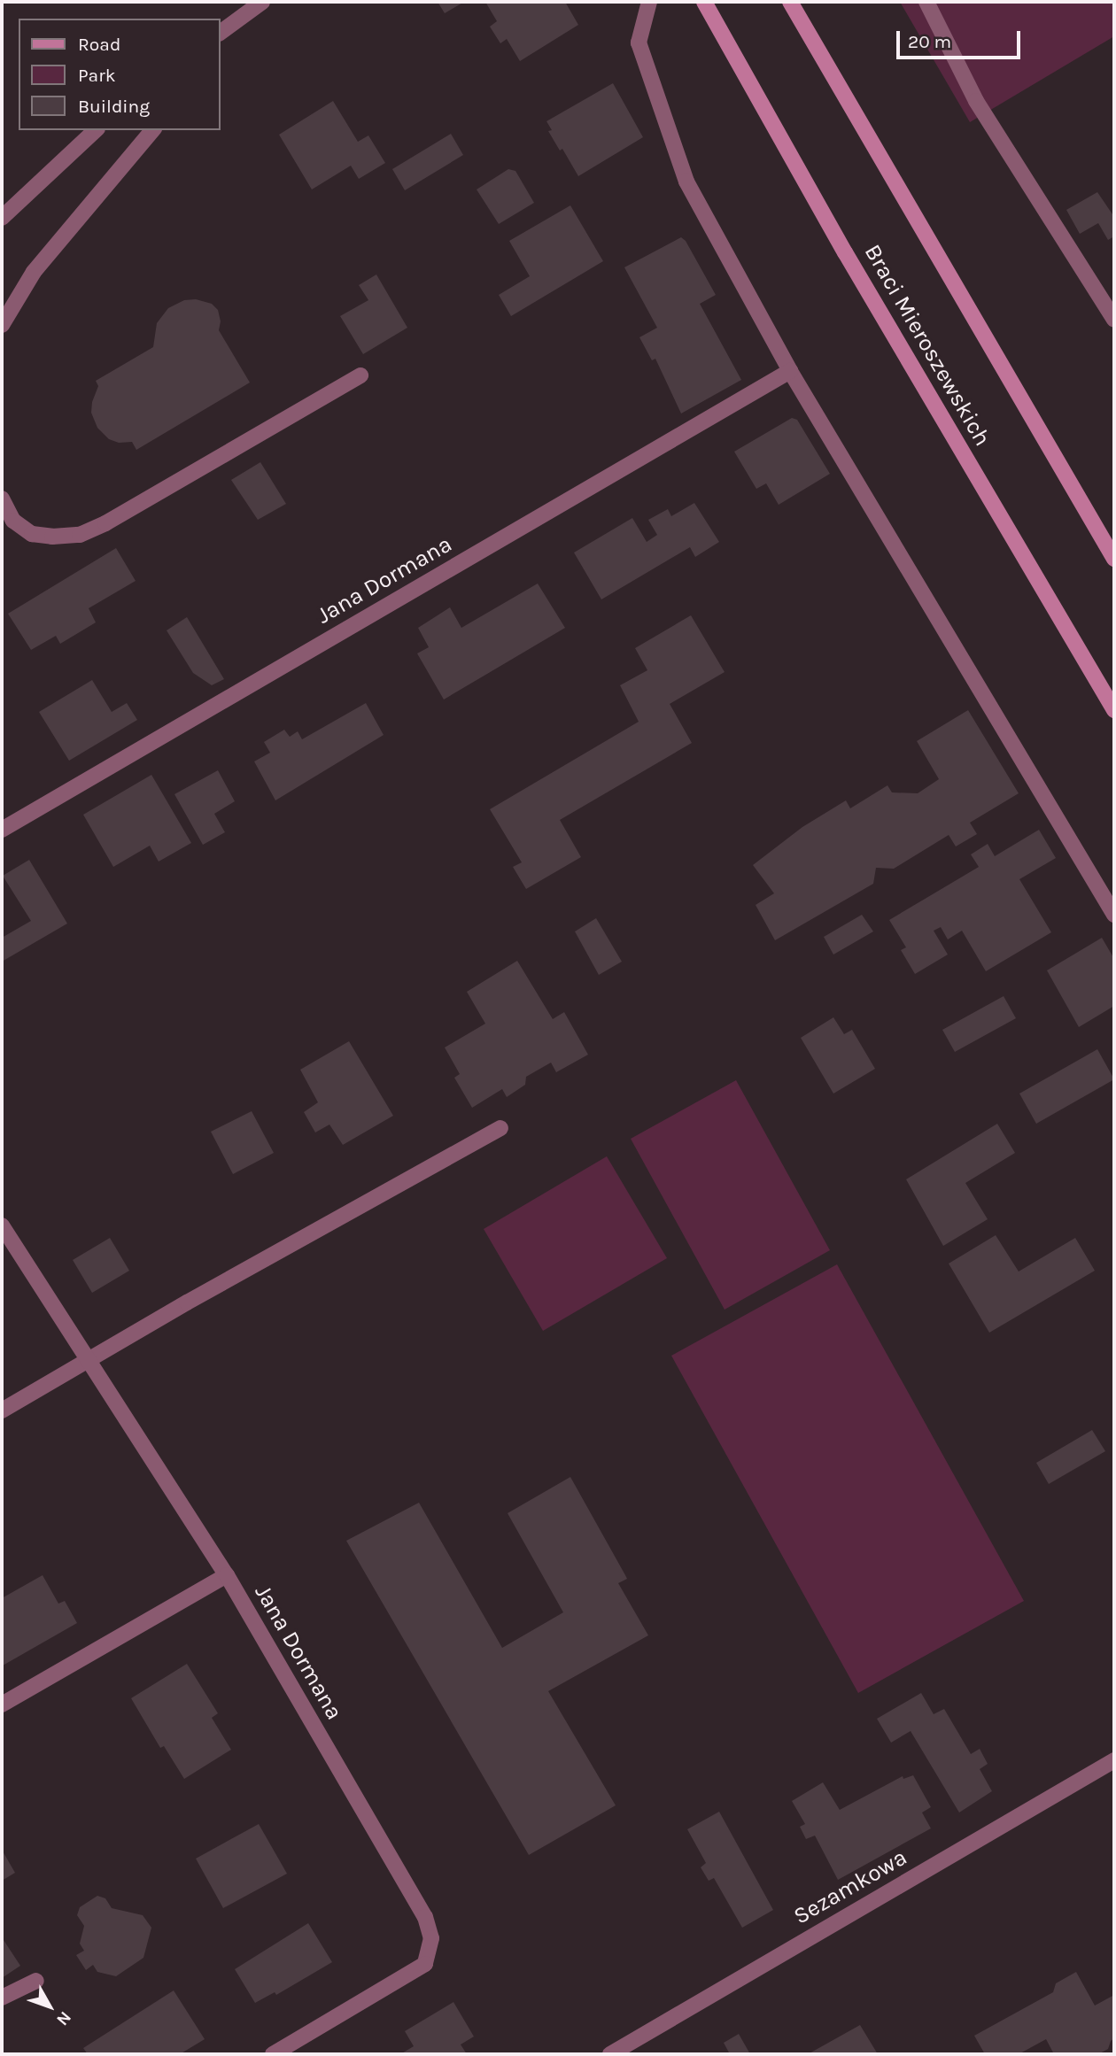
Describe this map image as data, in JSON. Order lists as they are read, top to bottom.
{
  "streets": {
    "main road": ["Braci Mieroszewskich"],
    "street": ["Jana Dormana", "Sezamkowa"]
  },
  "legend": ["Road", "Park", "Building"],
  "scale_bar": "20 m",
  "north": "bottom right"
}
